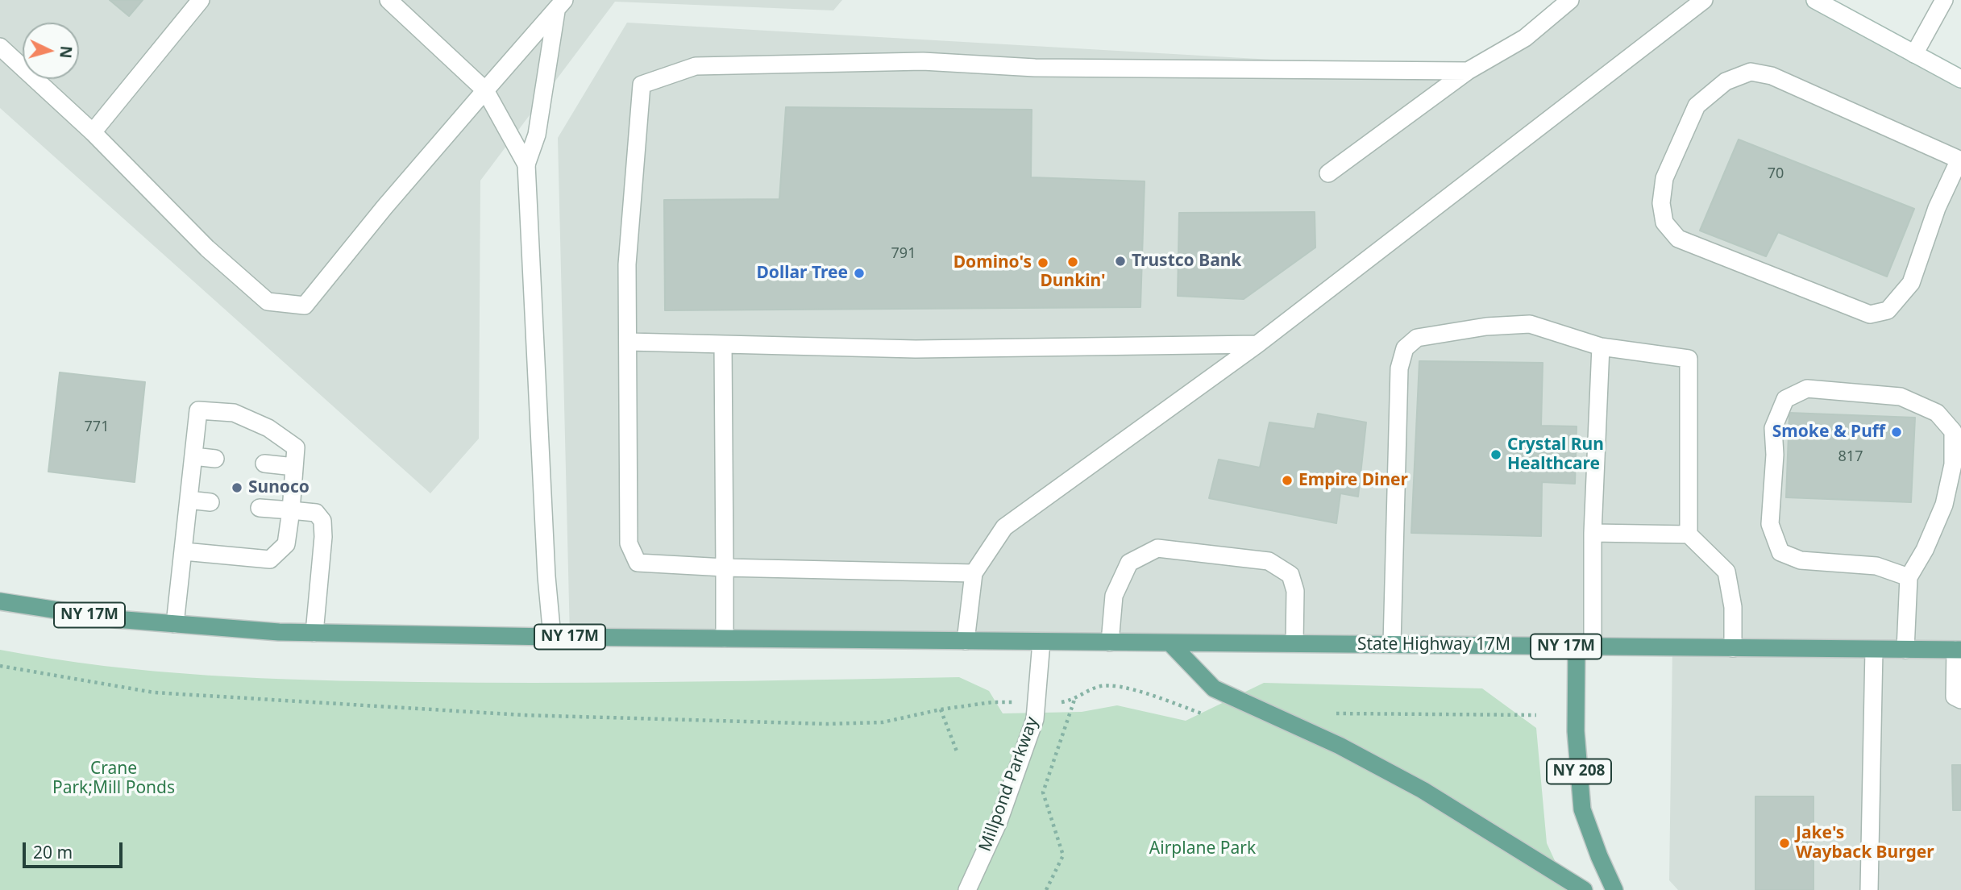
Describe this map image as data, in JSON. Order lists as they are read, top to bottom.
{
  "streets": {
    "main road": ["NY 17M", "State Highway 17M", "NY 208"],
    "street": ["Millpond Parkway"]
  },
  "crossings": [
    ["NY 17M", "State Highway 17M"],
    ["NY 17M", "Millpond Parkway"],
    ["State Highway 17M", "NY 208"],
    ["State Highway 17M", "Millpond Parkway"]
  ],
  "parks": ["Crane Park;Mill Ponds", "Airplane Park"],
  "places": [
    "Trustco Bank",
    "Dunkin'",
    "Domino's",
    "Dollar Tree",
    "Smoke & Puff",
    "Crystal Run Healthcare",
    "Empire Diner",
    "Sunoco",
    "Jake's Wayback Burger"
  ],
  "house_numbers": [
    "70",
    "791",
    "771",
    "817"
  ],
  "scale_bar": "20 m",
  "north": "right"
}
